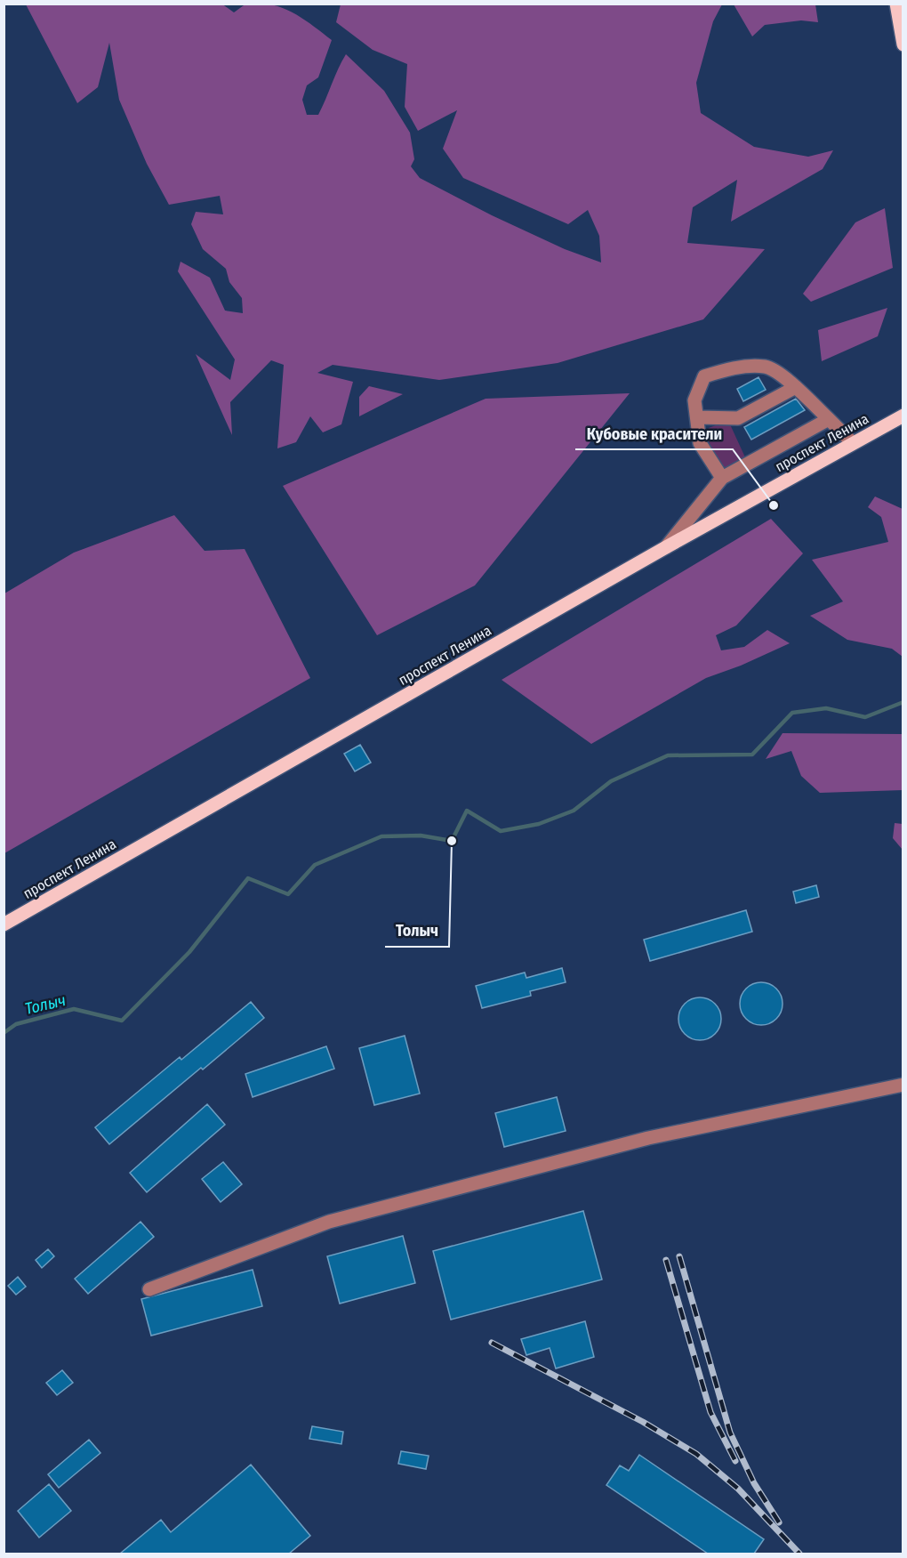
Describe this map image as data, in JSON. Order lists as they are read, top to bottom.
{
  "streets": {
    "main road": ["проспект Ленина"]
  },
  "water": ["Толыч"],
  "places": ["Кубовые красители", "Толыч"]
}
